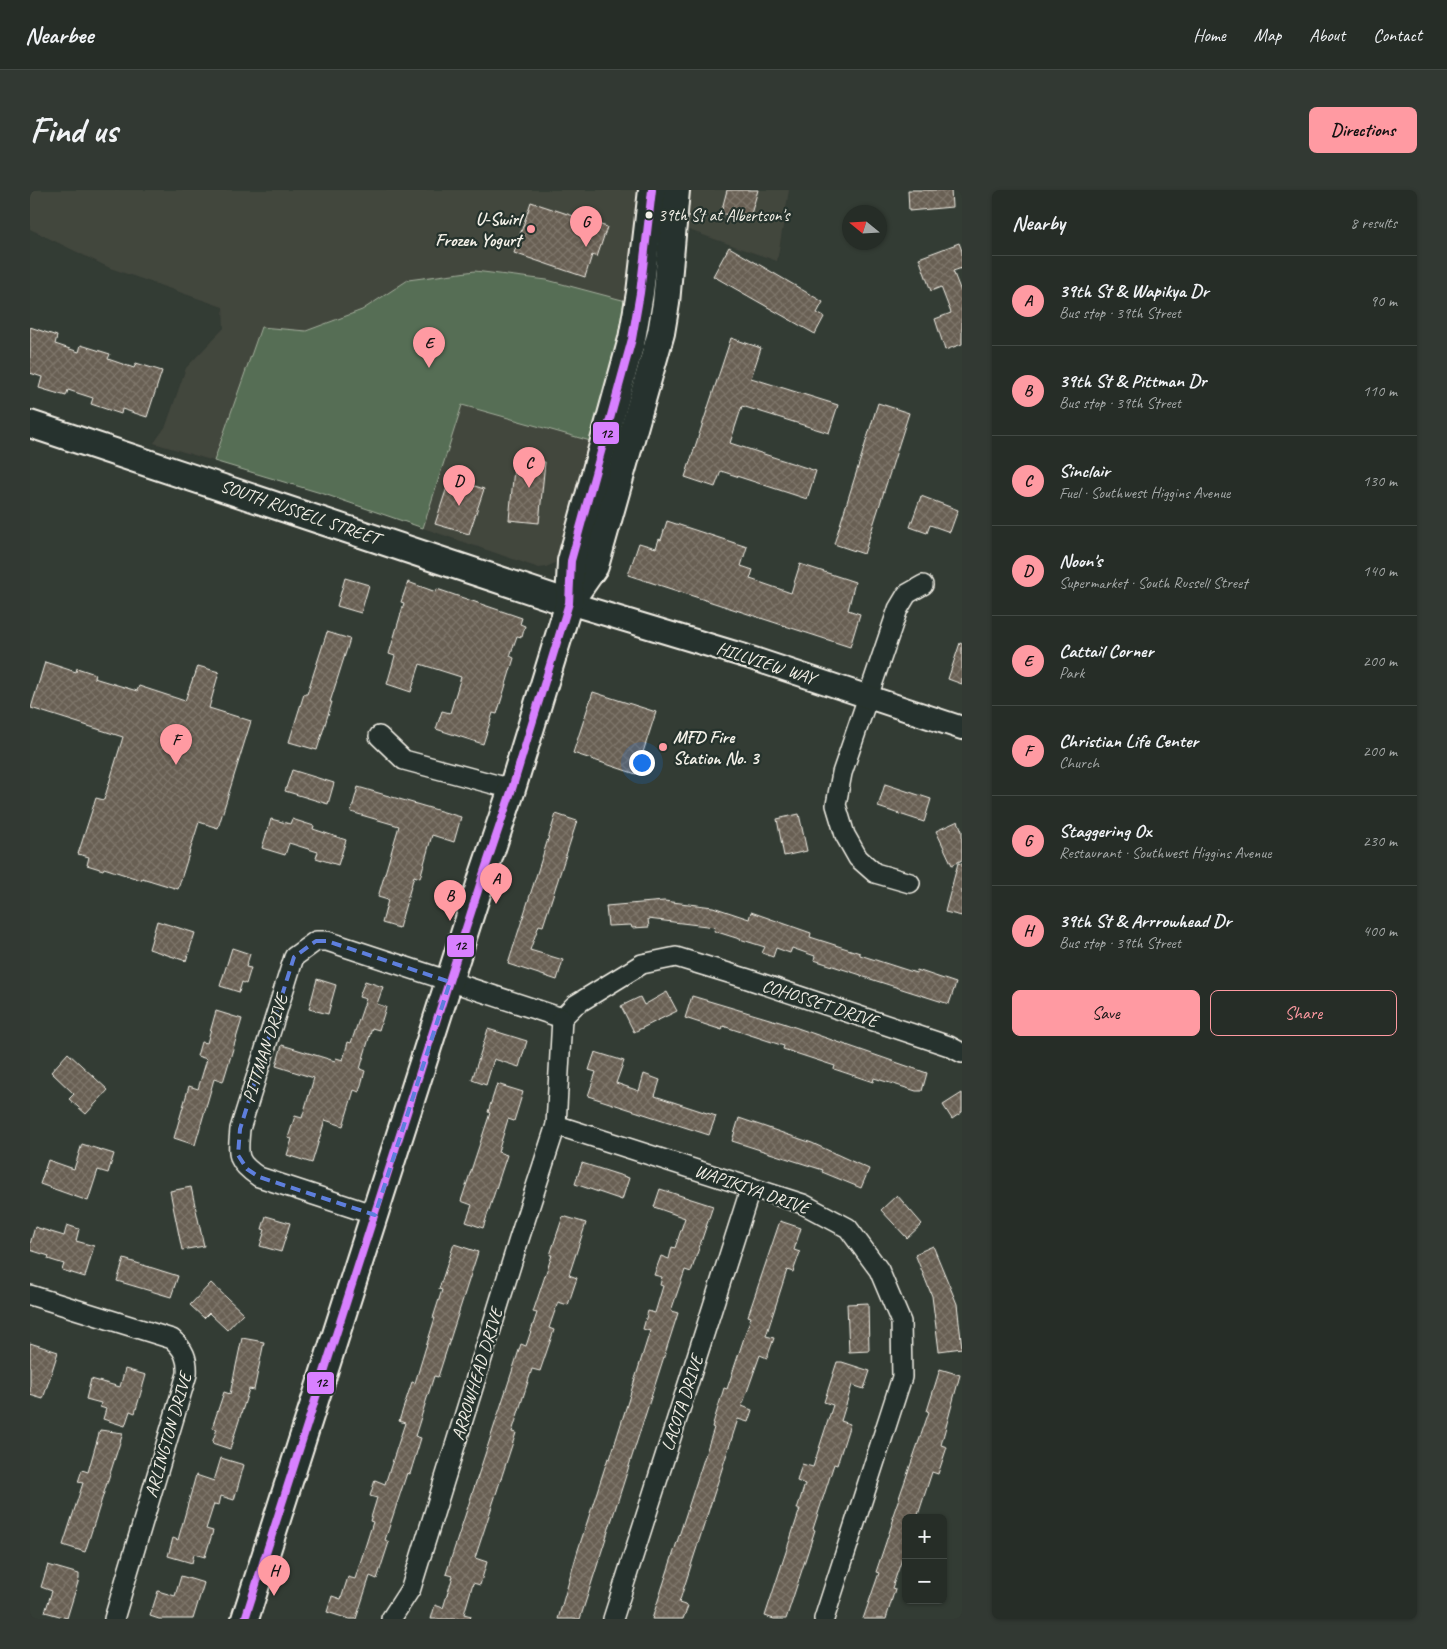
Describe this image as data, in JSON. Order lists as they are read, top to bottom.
{
  "streets": {
    "main road": ["SOUTH RUSSELL STREET"],
    "street": [
      "HILLVIEW WAY",
      "COHOSSET DRIVE",
      "PITTMAN DRIVE",
      "WAPIKIYA DRIVE",
      "ARROWHEAD DRIVE",
      "LACOTA DRIVE",
      "ARLINGTON DRIVE"
    ]
  },
  "crossings": [
    ["SOUTH RUSSELL STREET", "HILLVIEW WAY"],
    ["WAPIKIYA DRIVE", "ARROWHEAD DRIVE"],
    ["WAPIKIYA DRIVE", "LACOTA DRIVE"]
  ],
  "places": ["39th St at Albertson's", "U-Swirl Frozen Yogurt", "MFD Fire Station No. 3"],
  "lines": ["transit line 12"],
  "north": "left",
  "page": {
    "header": "Nearbee",
    "nav": [
      "Home",
      "Map",
      "About",
      "Contact"
    ],
    "buttons": [
      "Directions",
      ["Save", "Share"]
    ],
    "title": "Find us",
    "heading": ["Nearby", "8 results"],
    "pins": [
      "G",
      "E",
      "C",
      "D",
      "F",
      "A",
      "B",
      "H"
    ],
    "list": [
      {
        "mark": "A",
        "name": "39th St & Wapikya Dr",
        "note": "Bus stop · 39th Street",
        "value": "90 m"
      },
      {
        "mark": "B",
        "name": "39th St & Pittman Dr",
        "note": "Bus stop · 39th Street",
        "value": "110 m"
      },
      {
        "mark": "C",
        "name": "Sinclair",
        "note": "Fuel · Southwest Higgins Avenue",
        "value": "130 m"
      },
      {
        "mark": "D",
        "name": "Noon's",
        "note": "Supermarket · South Russell Street",
        "value": "140 m"
      },
      {
        "mark": "E",
        "name": "Cattail Corner",
        "note": "Park",
        "value": "200 m"
      },
      {
        "mark": "F",
        "name": "Christian Life Center",
        "note": "Church",
        "value": "200 m"
      },
      {
        "mark": "G",
        "name": "Staggering Ox",
        "note": "Restaurant · Southwest Higgins Avenue",
        "value": "230 m"
      },
      {
        "mark": "H",
        "name": "39th St & Arrrowhead Dr",
        "note": "Bus stop · 39th Street",
        "value": "400 m"
      }
    ],
    "map_buttons": ["+", "−"]
  }
}
